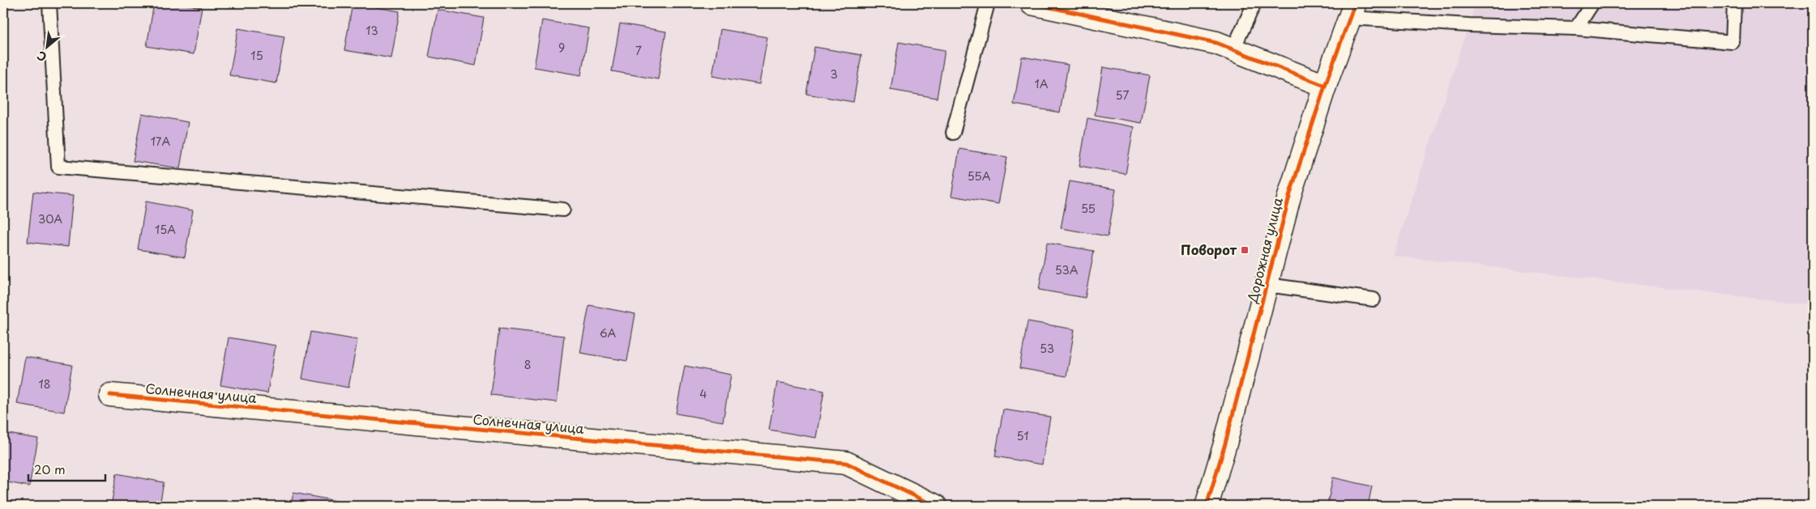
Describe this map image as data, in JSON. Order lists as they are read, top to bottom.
{
  "streets": {
    "street": ["Дорожная улица", "Солнечная улица"]
  },
  "places": {
    "transit": ["Поворот"]
  },
  "house_numbers": [
    "13",
    "9",
    "7",
    "15",
    "3",
    "1А",
    "57",
    "17А",
    "55А",
    "55",
    "30А",
    "15А",
    "53А",
    "6А",
    "53",
    "8",
    "18",
    "4",
    "51"
  ],
  "scale_bar": "20 m",
  "north": "bottom left"
}
